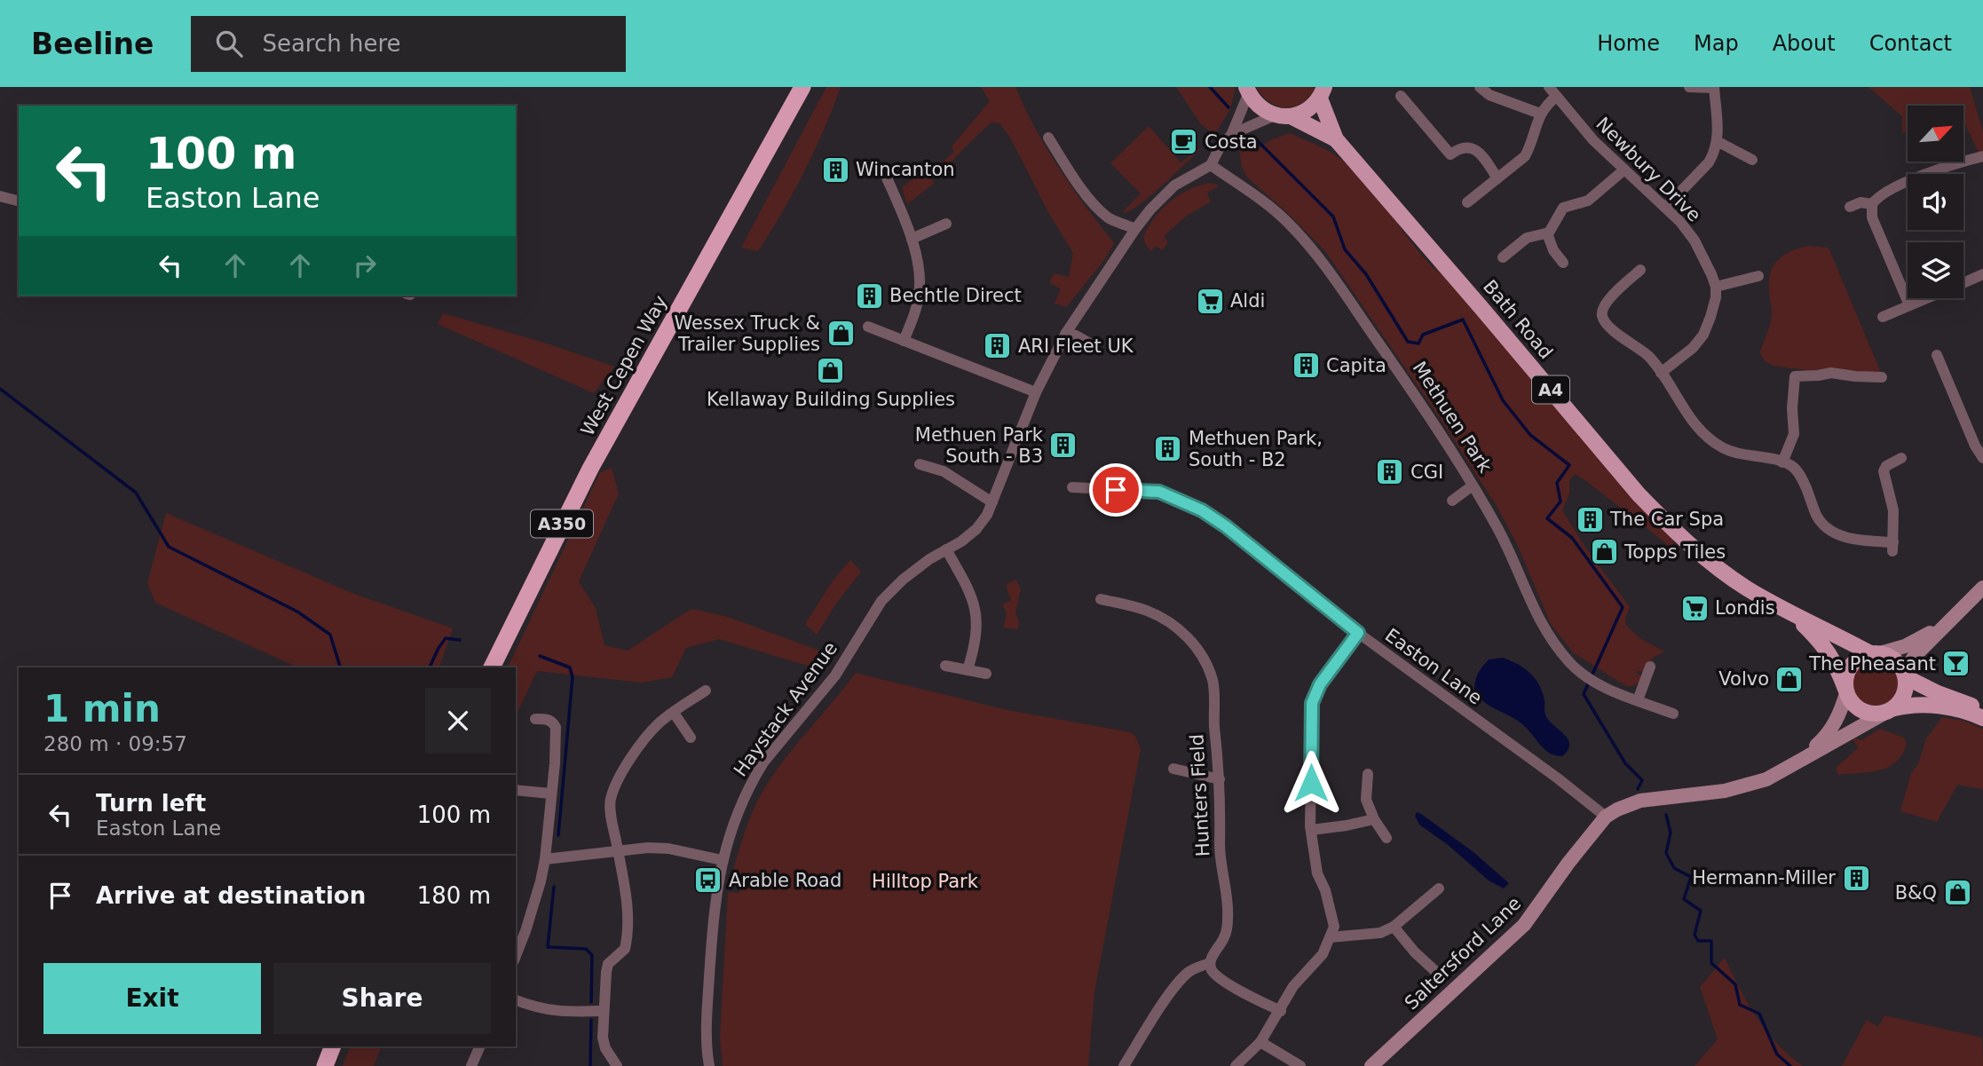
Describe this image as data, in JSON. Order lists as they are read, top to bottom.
{
  "streets": {
    "highway": ["West Cepen Way", "A350"],
    "main road": ["Bath Road", "A4", "Saltersford Lane"],
    "street": [
      "Newbury Drive",
      "Methuen Park",
      "Easton Lane",
      "Haystack Avenue",
      "Hunters Field"
    ]
  },
  "crossings": [
    ["Bath Road", "A4"],
    ["Bath Road", "Saltersford Lane"],
    ["Easton Lane", "Saltersford Lane"]
  ],
  "parks": ["Hilltop Park"],
  "places": {
    "cafe": ["Costa"],
    "building": [
      "Wincanton",
      "Bechtle Direct",
      "ARI Fleet UK",
      "Capita",
      "Methuen Park South - B3",
      "Methuen Park, South - B2",
      "CGI",
      "The Car Spa",
      "Hermann-Miller"
    ],
    "supermarket": ["Aldi", "Londis"],
    "shop": [
      "Wessex Truck & Trailer Supplies",
      "Kellaway Building Supplies",
      "Topps Tiles",
      "Volvo",
      "B&Q"
    ],
    "bar": ["The Pheasant"],
    "bus stop": ["Arable Road"]
  },
  "north": "top right",
  "page": {
    "header": "Beeline",
    "search": "Search here",
    "nav": [
      "Home",
      "Map",
      "About",
      "Contact"
    ],
    "turn": ["100 m", "Easton Lane"],
    "heading": ["1 min", "280 m · 09:57"],
    "list": [
      {
        "name": "Turn left",
        "note": "Easton Lane",
        "value": "100 m"
      },
      {
        "name": "Arrive at destination",
        "value": "180 m"
      }
    ],
    "buttons": ["Exit", "Share"]
  }
}
